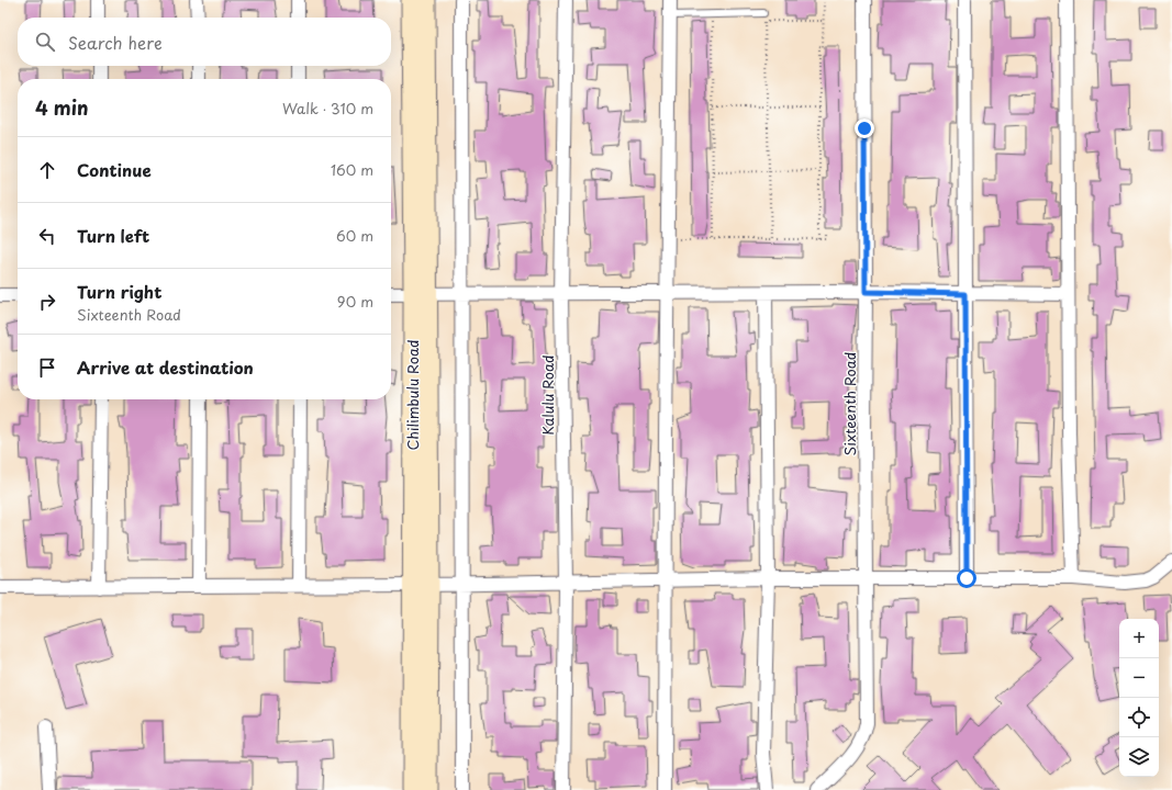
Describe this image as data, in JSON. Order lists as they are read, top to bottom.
{
  "streets": {
    "main road": ["Chilimbulu Road"],
    "street": ["Kalulu Road", "Sixteenth Road"]
  },
  "page": {
    "search": "Search here",
    "heading": ["4 min", "Walk · 310 m"],
    "list": [
      ["Continue", "160 m"],
      ["Turn left", "60 m"],
      ["Turn right", "Sixteenth Road", "90 m"],
      "Arrive at destination"
    ],
    "map_buttons": ["+", "−"]
  }
}
